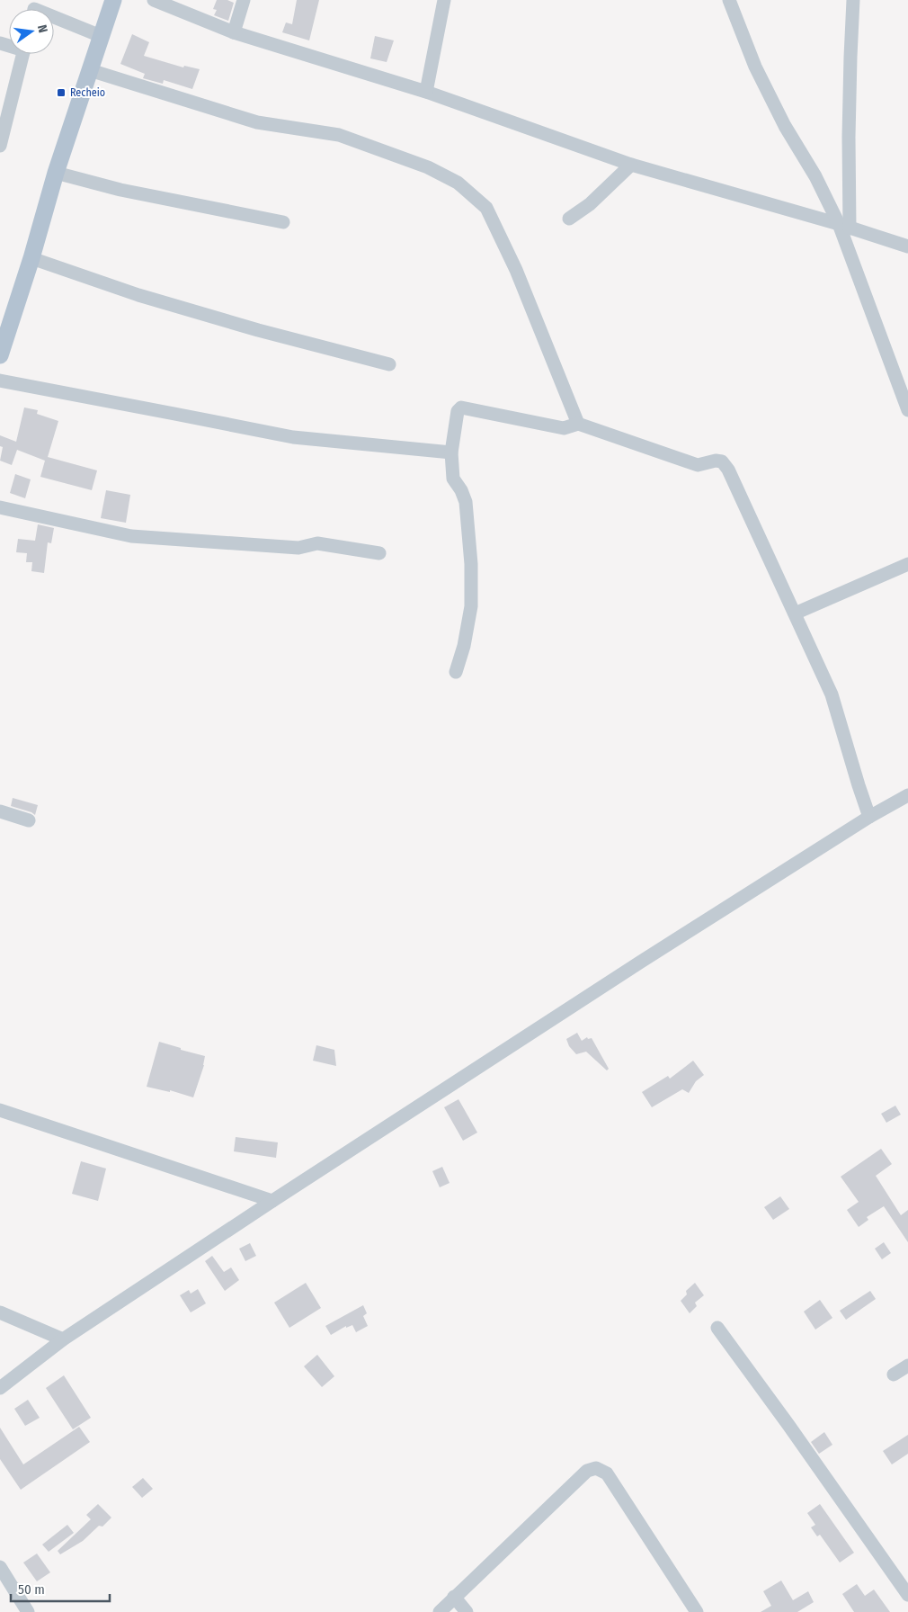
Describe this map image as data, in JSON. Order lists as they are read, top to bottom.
{
  "places": {
    "transit": ["Recheio"]
  },
  "scale_bar": "50 m",
  "north": "right"
}
